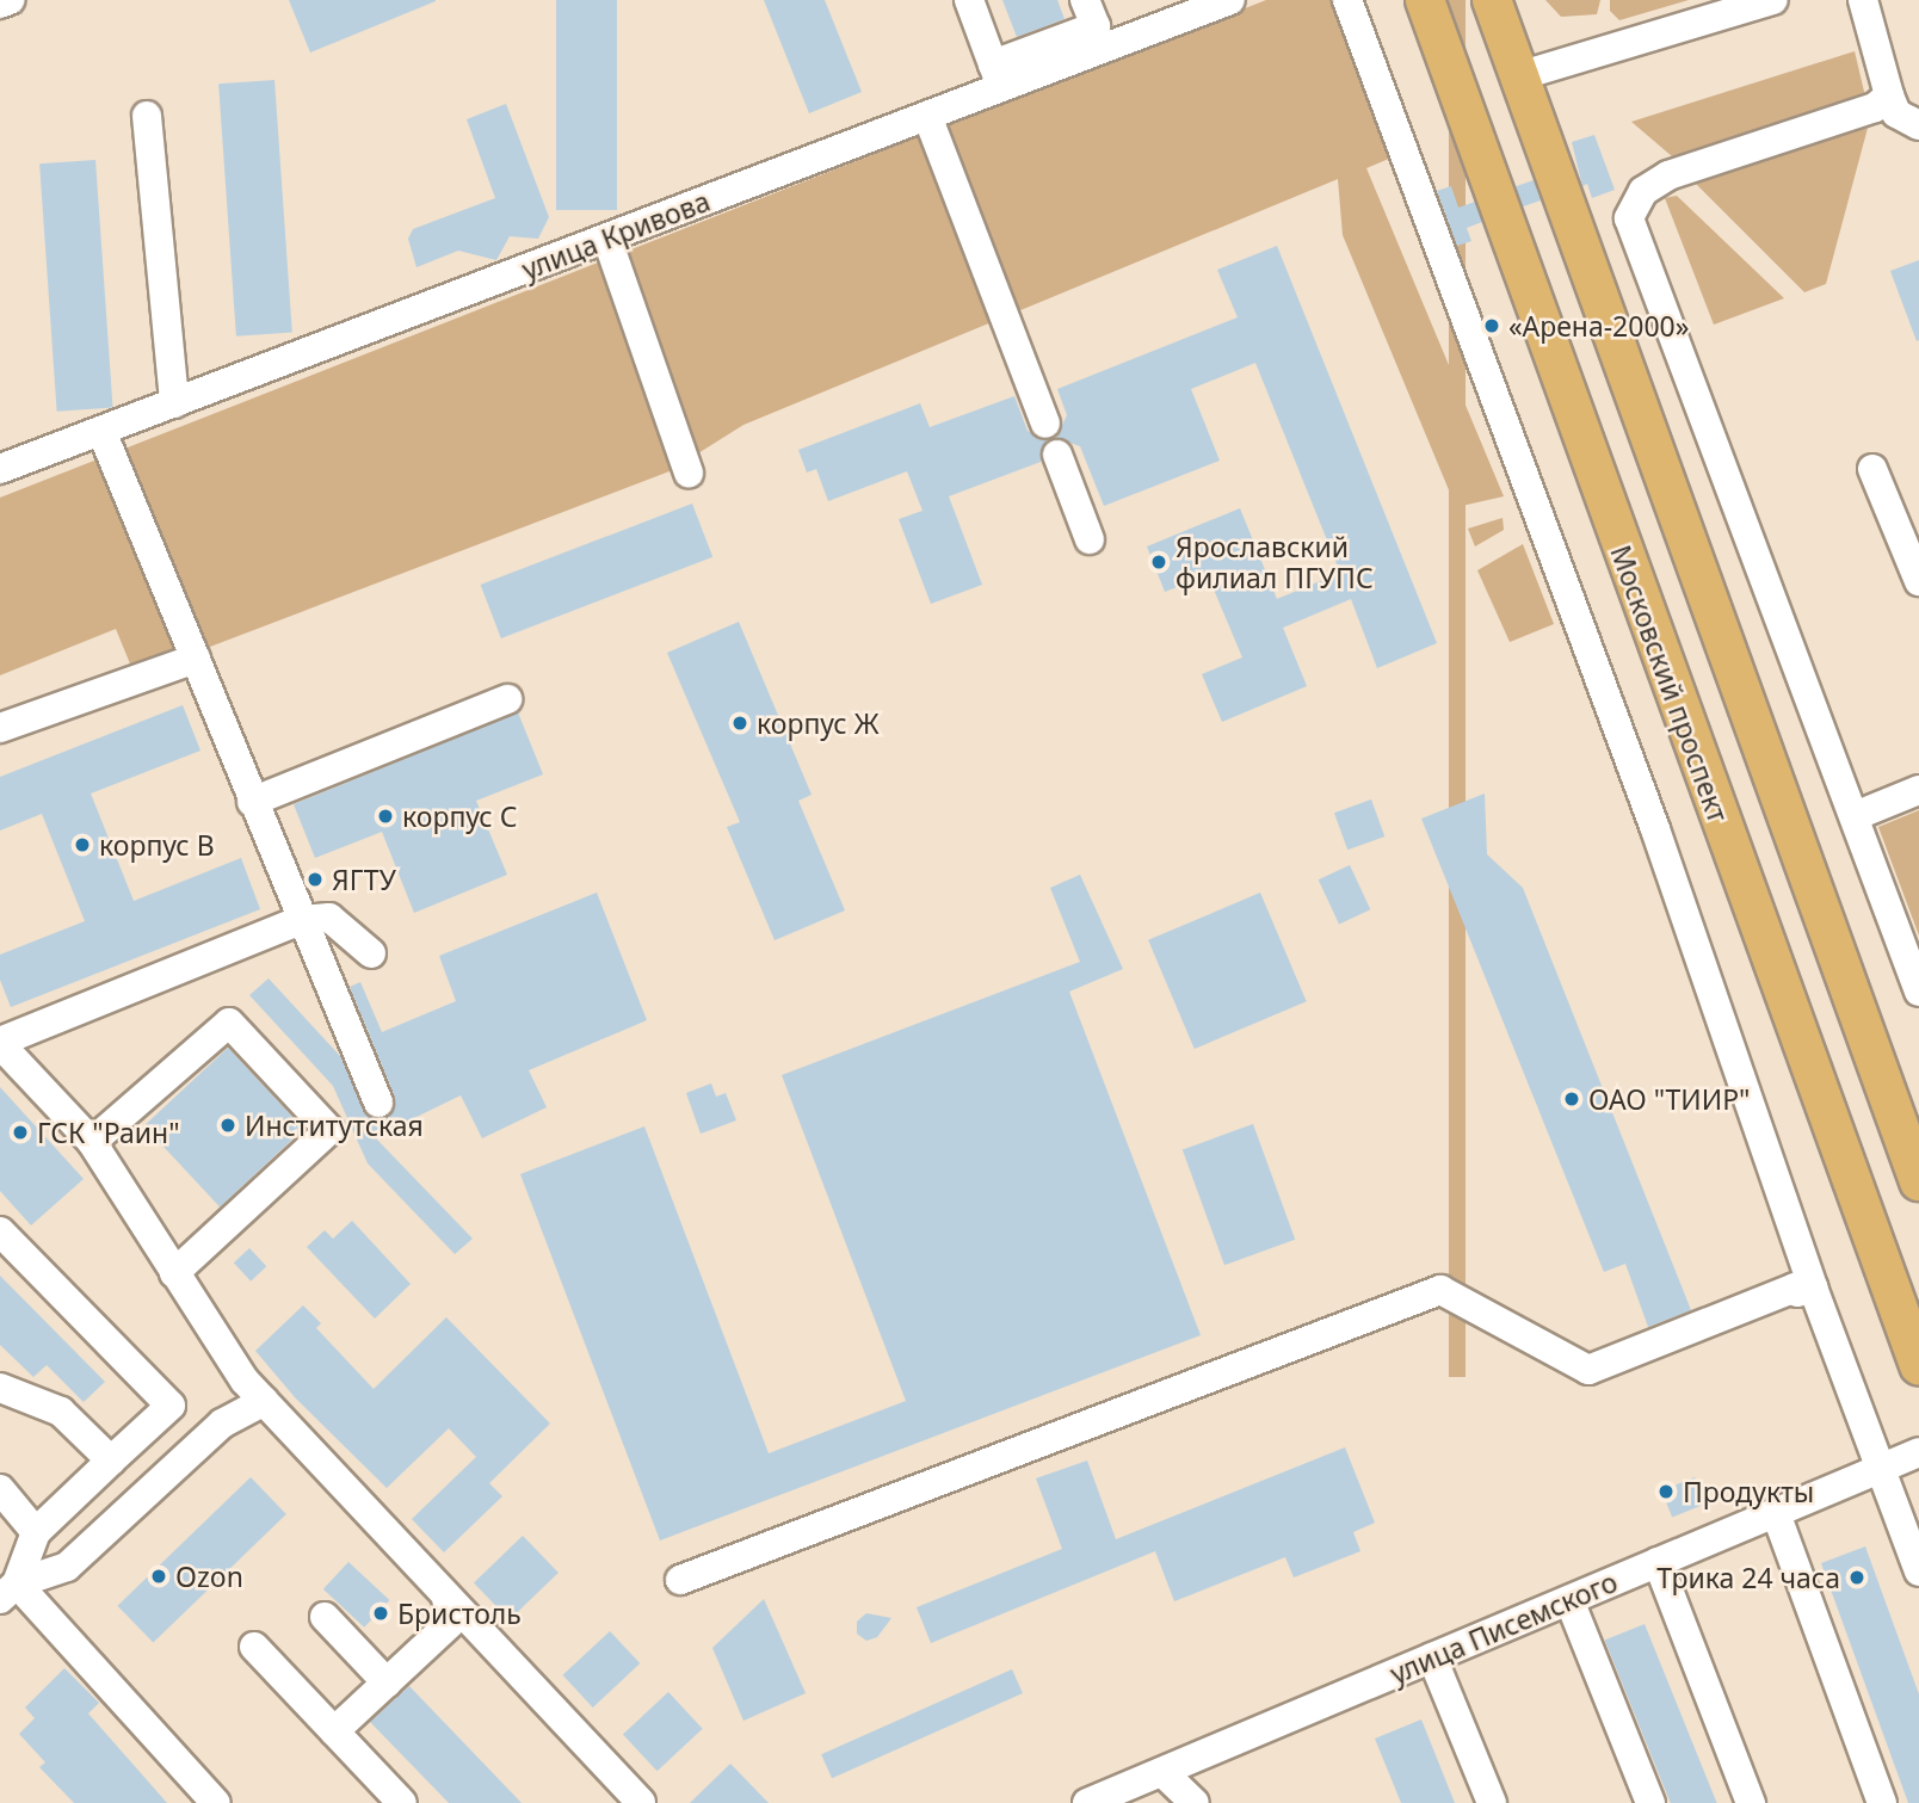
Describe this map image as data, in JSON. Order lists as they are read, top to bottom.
{
  "streets": {
    "main road": ["Московский проспект"],
    "street": ["улица Кривова", "улица Писемского"]
  },
  "places": [
    "«Арена-2000»",
    "Ярославский филиал ПГУПС",
    "корпус Ж",
    "корпус С",
    "корпус В",
    "ЯГТУ",
    "ОАО \"ТИИР\"",
    "Институтская",
    "ГСК \"Раин\"",
    "Продукты",
    "Ozon",
    "Трика 24 часа",
    "Бристоль"
  ]
}
